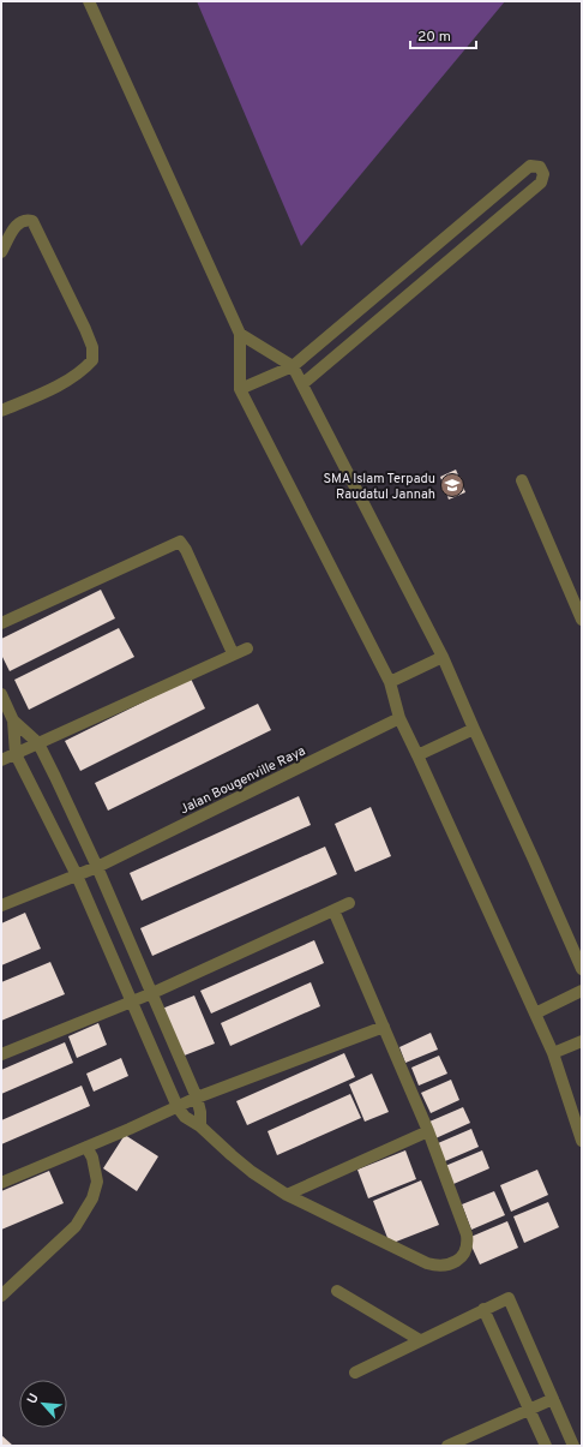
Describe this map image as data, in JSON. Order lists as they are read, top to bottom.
{
  "streets": {
    "street": ["Jalan Bougenville Raya"]
  },
  "places": {
    "school or university": ["SMA Islam Terpadu Raudatul Jannah"]
  },
  "scale_bar": "20 m",
  "north": "top left"
}
